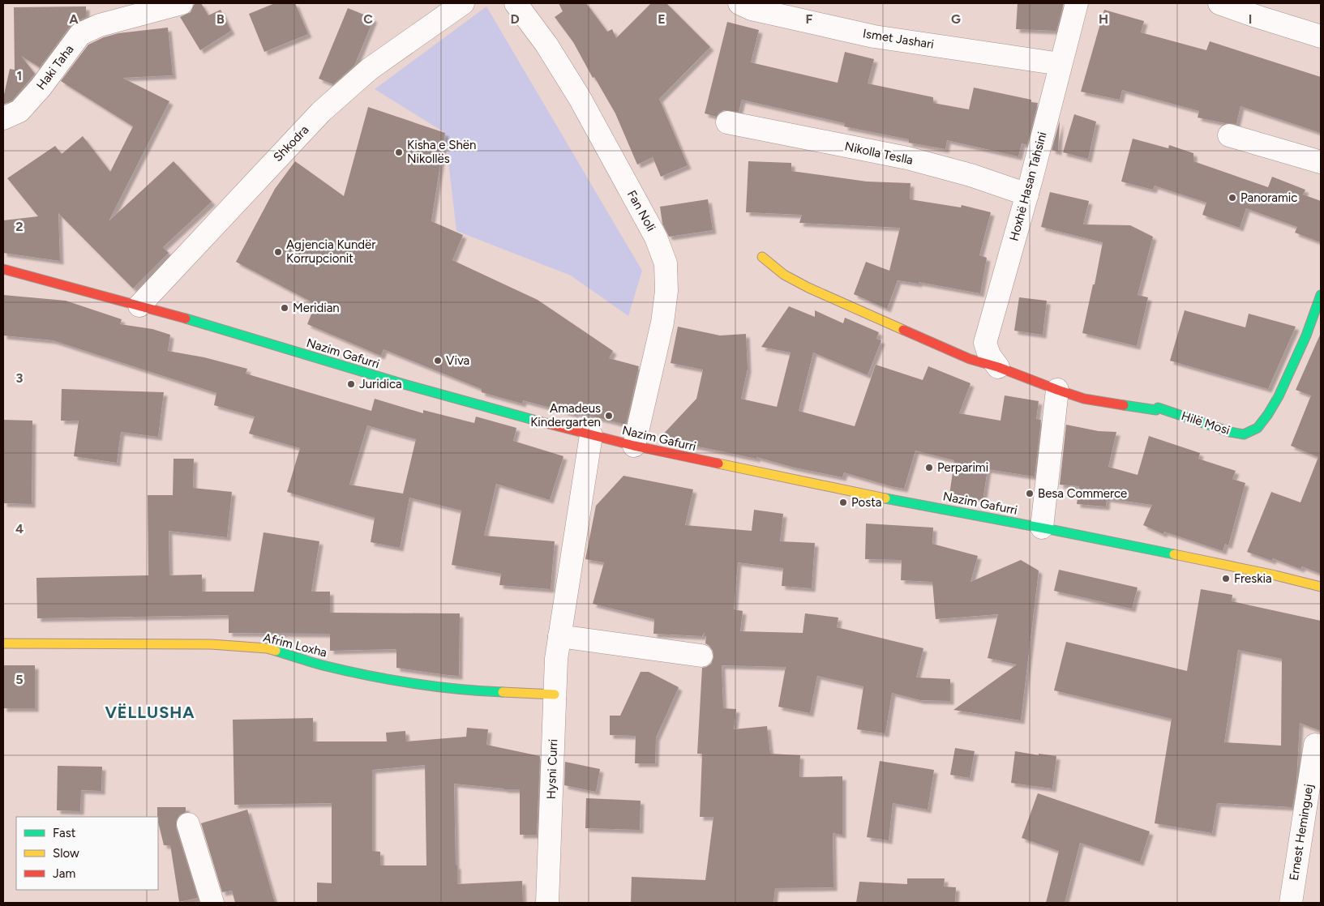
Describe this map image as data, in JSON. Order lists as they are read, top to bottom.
{
  "streets": {
    "street": [
      "Ismet Jashari",
      "Haki Taha",
      "Shkodra",
      "Nikolla Teslla",
      "Hoxhë Hasan Tahsini",
      "Fan Noli",
      "Nazim Gafurri",
      "Hilë Mosi",
      "Afrim Loxha",
      "Hysni Curri",
      "Ernest Heminguej"
    ]
  },
  "crossings": [
    ["Ismet Jashari", "Hoxhë Hasan Tahsini"],
    ["Shkodra", "Nazim Gafurri"],
    ["Nikolla Teslla", "Hoxhë Hasan Tahsini"],
    ["Fan Noli", "Nazim Gafurri"],
    ["Nazim Gafurri", "Hysni Curri"],
    ["Afrim Loxha", "Hysni Curri"]
  ],
  "districts": ["VËLLUSHA"],
  "places": [
    "Kisha e Shën Nikollës",
    "Panoramic",
    "Agjencia Kundër Korrupcionit",
    "Meridian",
    "Viva",
    "Juridica",
    "Amadeus Kindergarten",
    "Perparimi",
    "Besa Commerce",
    "Posta",
    "Freskia"
  ],
  "legend": ["Fast", "Slow", "Jam"],
  "grid": {
    "columns": [
      "A",
      "B",
      "C",
      "D",
      "E",
      "F",
      "G",
      "H",
      "I"
    ],
    "rows": [
      "1",
      "2",
      "3",
      "4",
      "5"
    ]
  }
}
